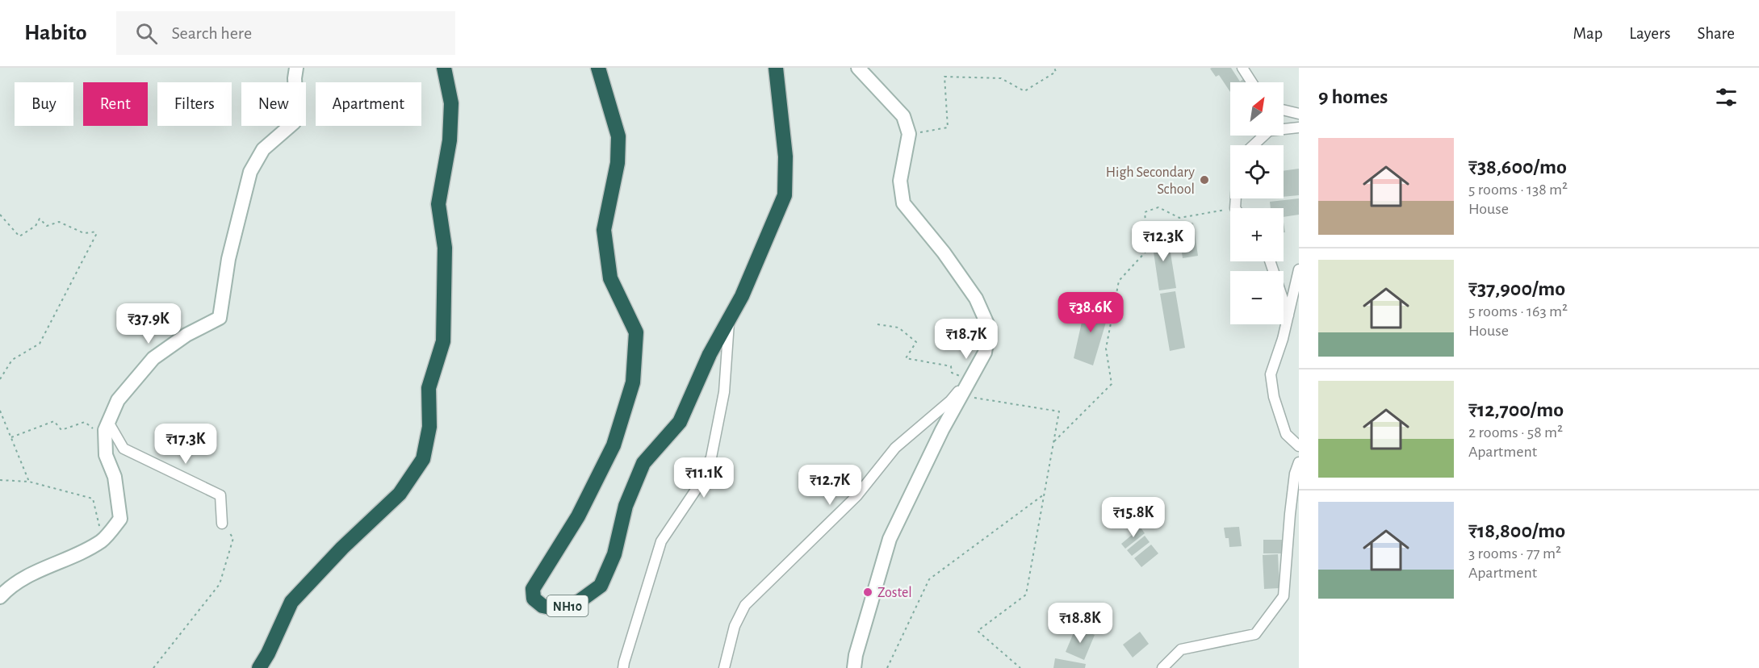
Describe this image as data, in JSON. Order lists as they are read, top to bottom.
{
  "streets": {
    "highway": ["NH10"]
  },
  "places": ["High Secondary School", "Zostel"],
  "north": "top right",
  "page": {
    "header": "Habito",
    "search": "Search here",
    "nav": ["Map", "Layers", "Share"],
    "heading": "9 homes",
    "map_buttons": ["+", "−"],
    "chip": [
      "Buy",
      "Rent",
      "Filters",
      "New",
      "Apartment"
    ],
    "list": [
      {
        "name": "₹38,600/mo",
        "note": "5 rooms · 138 m² · House"
      },
      {
        "name": "₹37,900/mo",
        "note": "5 rooms · 163 m² · House"
      },
      {
        "name": "₹12,700/mo",
        "note": "2 rooms · 58 m² · Apartment"
      },
      {
        "name": "₹18,800/mo",
        "note": "3 rooms · 77 m² · Apartment"
      }
    ],
    "price": [
      "₹12.3K",
      "₹38.6K",
      "₹37.9K",
      "₹18.7K",
      "₹17.3K",
      "₹11.1K",
      "₹12.7K",
      "₹15.8K",
      "₹18.8K"
    ]
  }
}
